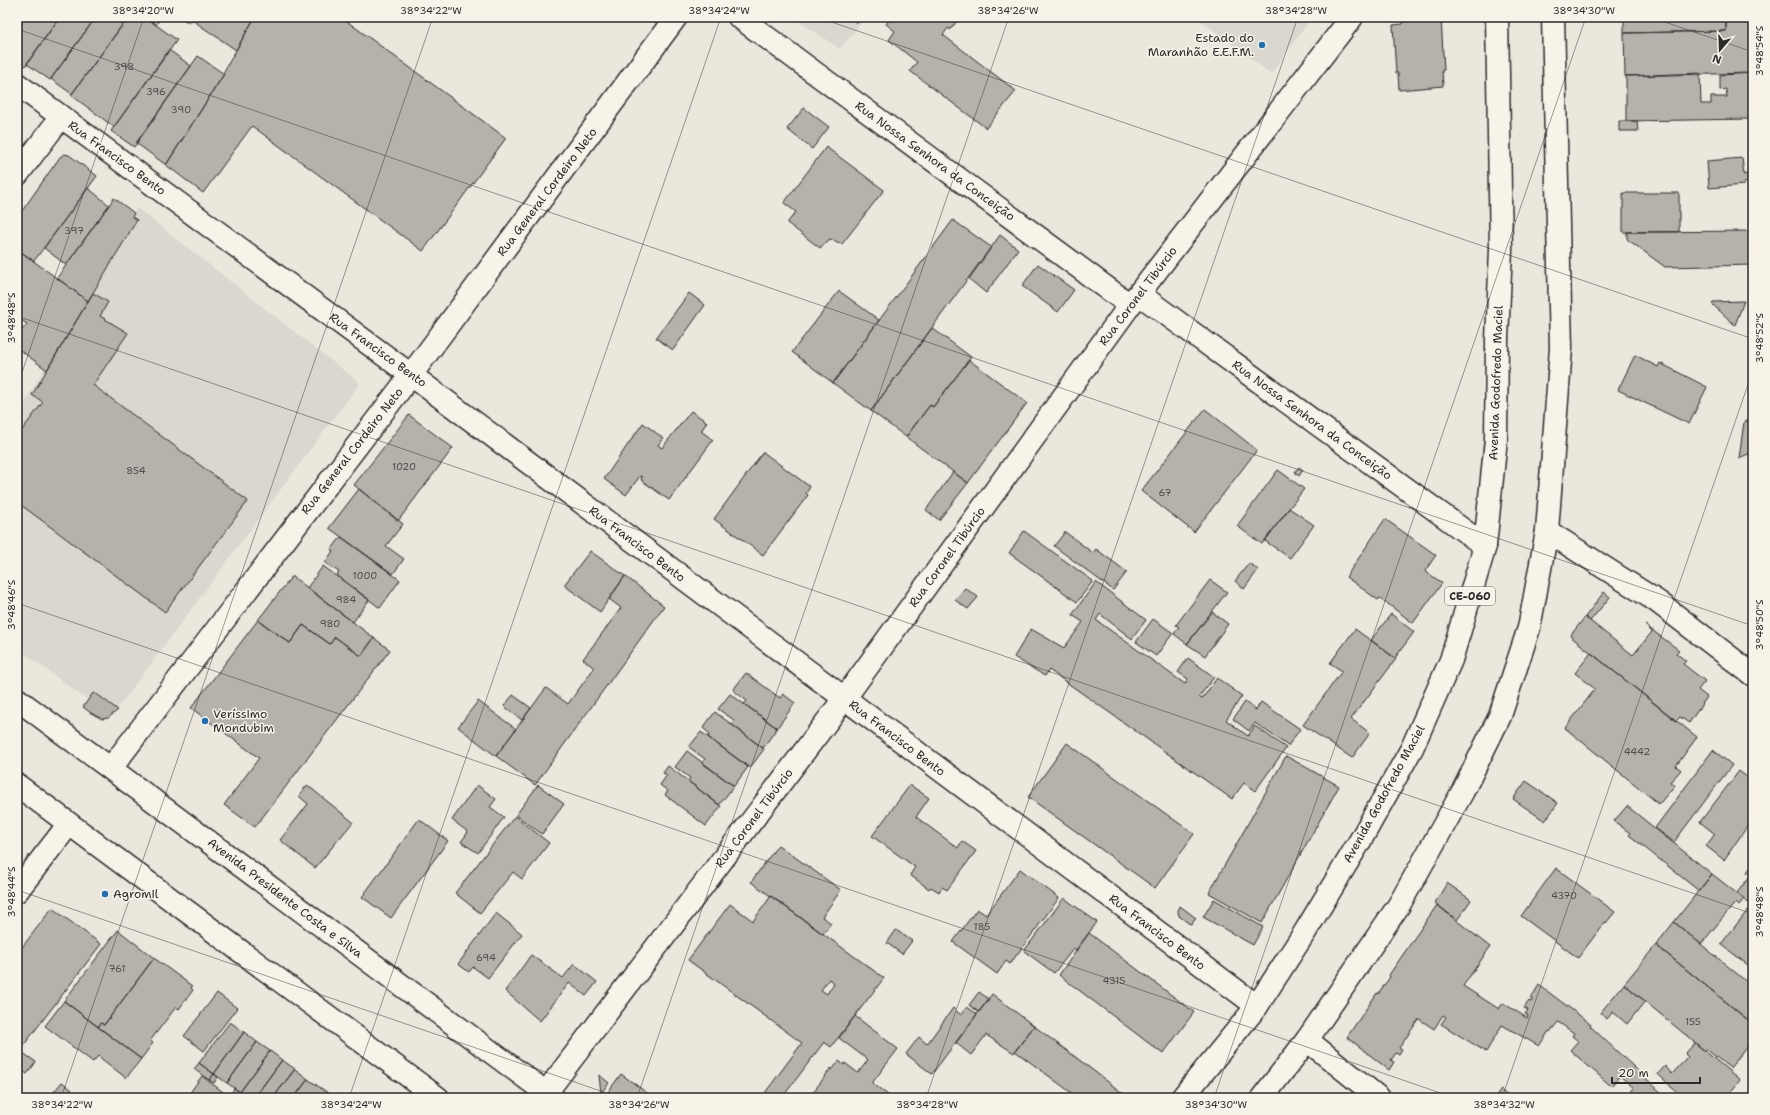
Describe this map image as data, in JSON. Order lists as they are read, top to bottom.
{
  "streets": {
    "street": [
      "Rua Francisco Bento",
      "Rua Nossa Senhora da Conceição",
      "Rua General Cordeiro Neto",
      "Rua Coronel Tibúrcio",
      "Avenida Godofredo Maciel",
      "CE-060",
      "Avenida Presidente Costa e Silva"
    ]
  },
  "crossings": [
    ["Rua Francisco Bento", "Rua General Cordeiro Neto"],
    ["Rua Francisco Bento", "Rua Coronel Tibúrcio"],
    ["Rua Francisco Bento", "Avenida Godofredo Maciel"],
    ["Rua Nossa Senhora da Conceição", "Rua Coronel Tibúrcio"],
    ["Rua Nossa Senhora da Conceição", "Avenida Godofredo Maciel"],
    ["Rua General Cordeiro Neto", "Avenida Presidente Costa e Silva"],
    ["Rua Coronel Tibúrcio", "Avenida Presidente Costa e Silva"]
  ],
  "places": ["Estado do Maranhão E.E.F.M.", "Veríssimo Mondubim", "Agromil"],
  "house_numbers": [
    "398",
    "396",
    "390",
    "397",
    "1020",
    "854",
    "67",
    "1000",
    "984",
    "980",
    "4442",
    "4370",
    "185",
    "694",
    "761",
    "4315",
    "155"
  ],
  "scale_bar": "20 m",
  "north": "bottom",
  "coordinates": [
    "38°34'20\"W",
    "38°34'22\"W",
    "38°34'24\"W",
    "38°34'26\"W",
    "38°34'28\"W",
    "38°34'30\"W",
    "3°48'54\"S",
    "3°48'48\"S",
    "3°48'52\"S",
    "3°48'46\"S",
    "3°48'50\"S",
    "3°48'44\"S",
    "38°34'32\"W"
  ]
}
